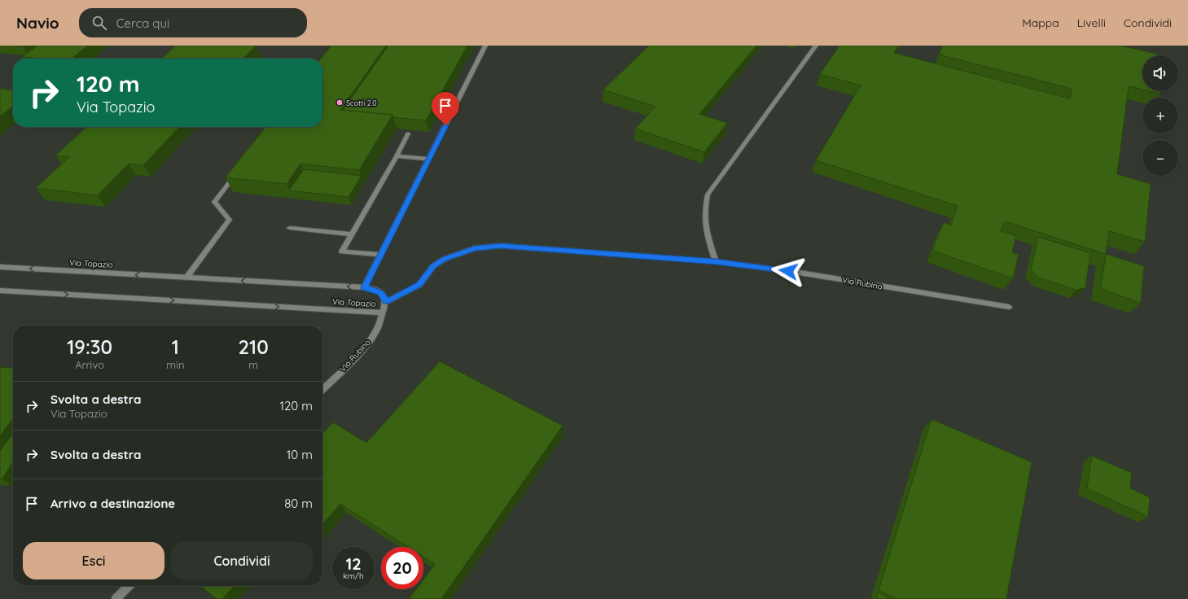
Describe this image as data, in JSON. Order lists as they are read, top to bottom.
{
  "streets": {
    "street": ["Via Topazio", "Via Rubino"]
  },
  "crossings": [
    ["Via Topazio", "Via Rubino"]
  ],
  "places": ["Scotti 2.0"],
  "page": {
    "header": "Navio",
    "search": "Cerca qui",
    "nav": ["Mappa", "Livelli", "Condividi"],
    "map_buttons": ["+", "−"],
    "turn": ["120 m", "Via Topazio"],
    "eta": [
      "19:30",
      "Arrivo",
      "1",
      "min",
      "210",
      "m"
    ],
    "list": [
      {
        "name": "Svolta a destra",
        "note": "Via Topazio",
        "value": "120 m"
      },
      {
        "name": "Svolta a destra",
        "value": "10 m"
      },
      {
        "name": "Arrivo a destinazione",
        "value": "80 m"
      }
    ],
    "buttons": ["Esci", "Condividi"],
    "speed": "12 km/h",
    "limit": "20"
  }
}
